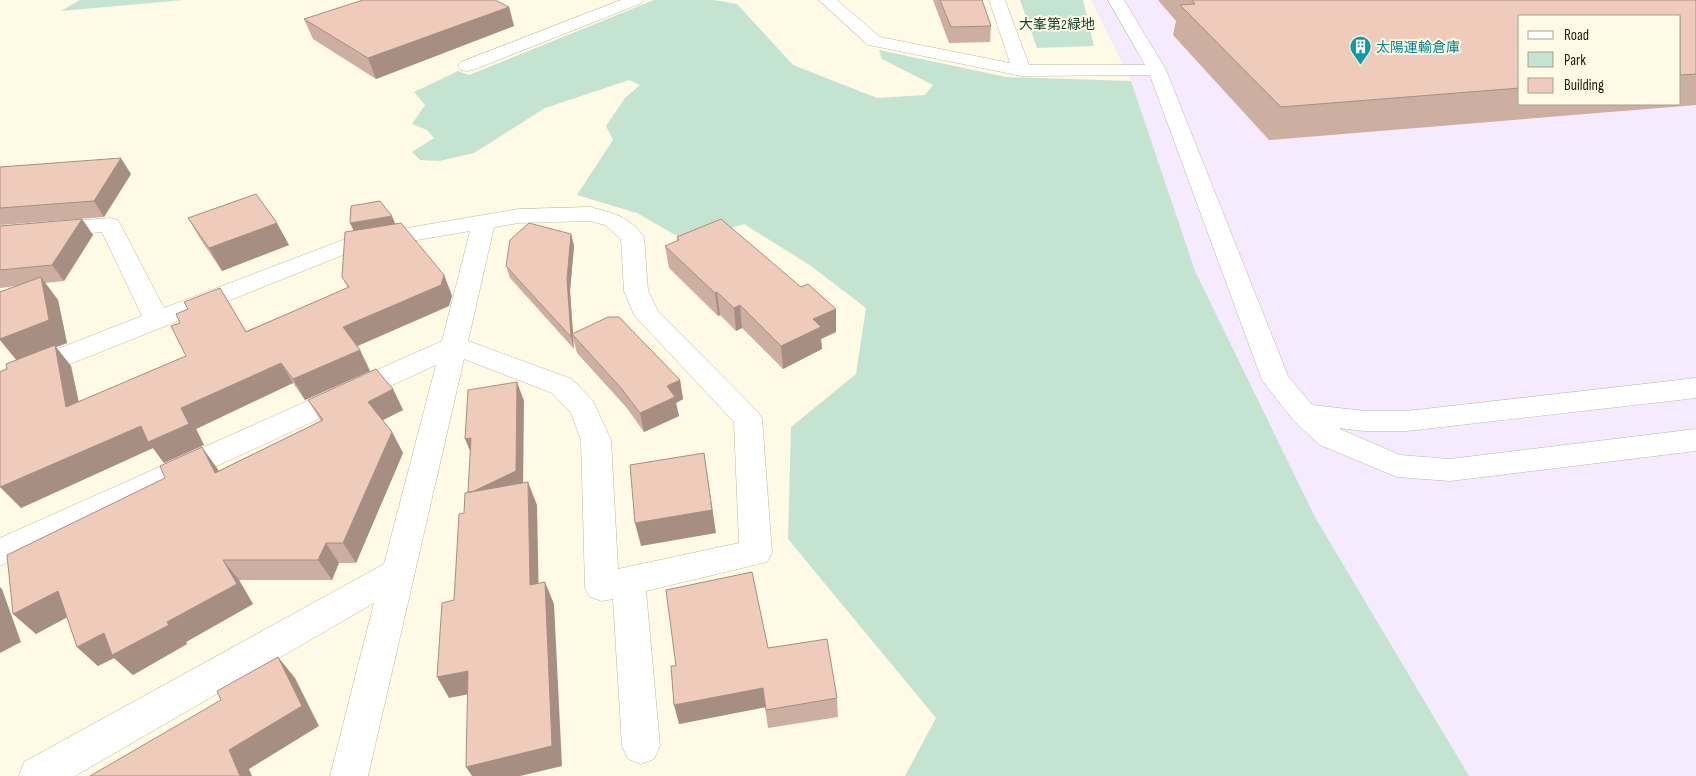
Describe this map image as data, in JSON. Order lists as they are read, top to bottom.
{
  "parks": ["大峯第2緑地"],
  "places": {
    "building": ["太陽運輸倉庫"]
  },
  "legend": ["Road", "Park", "Building"]
}
